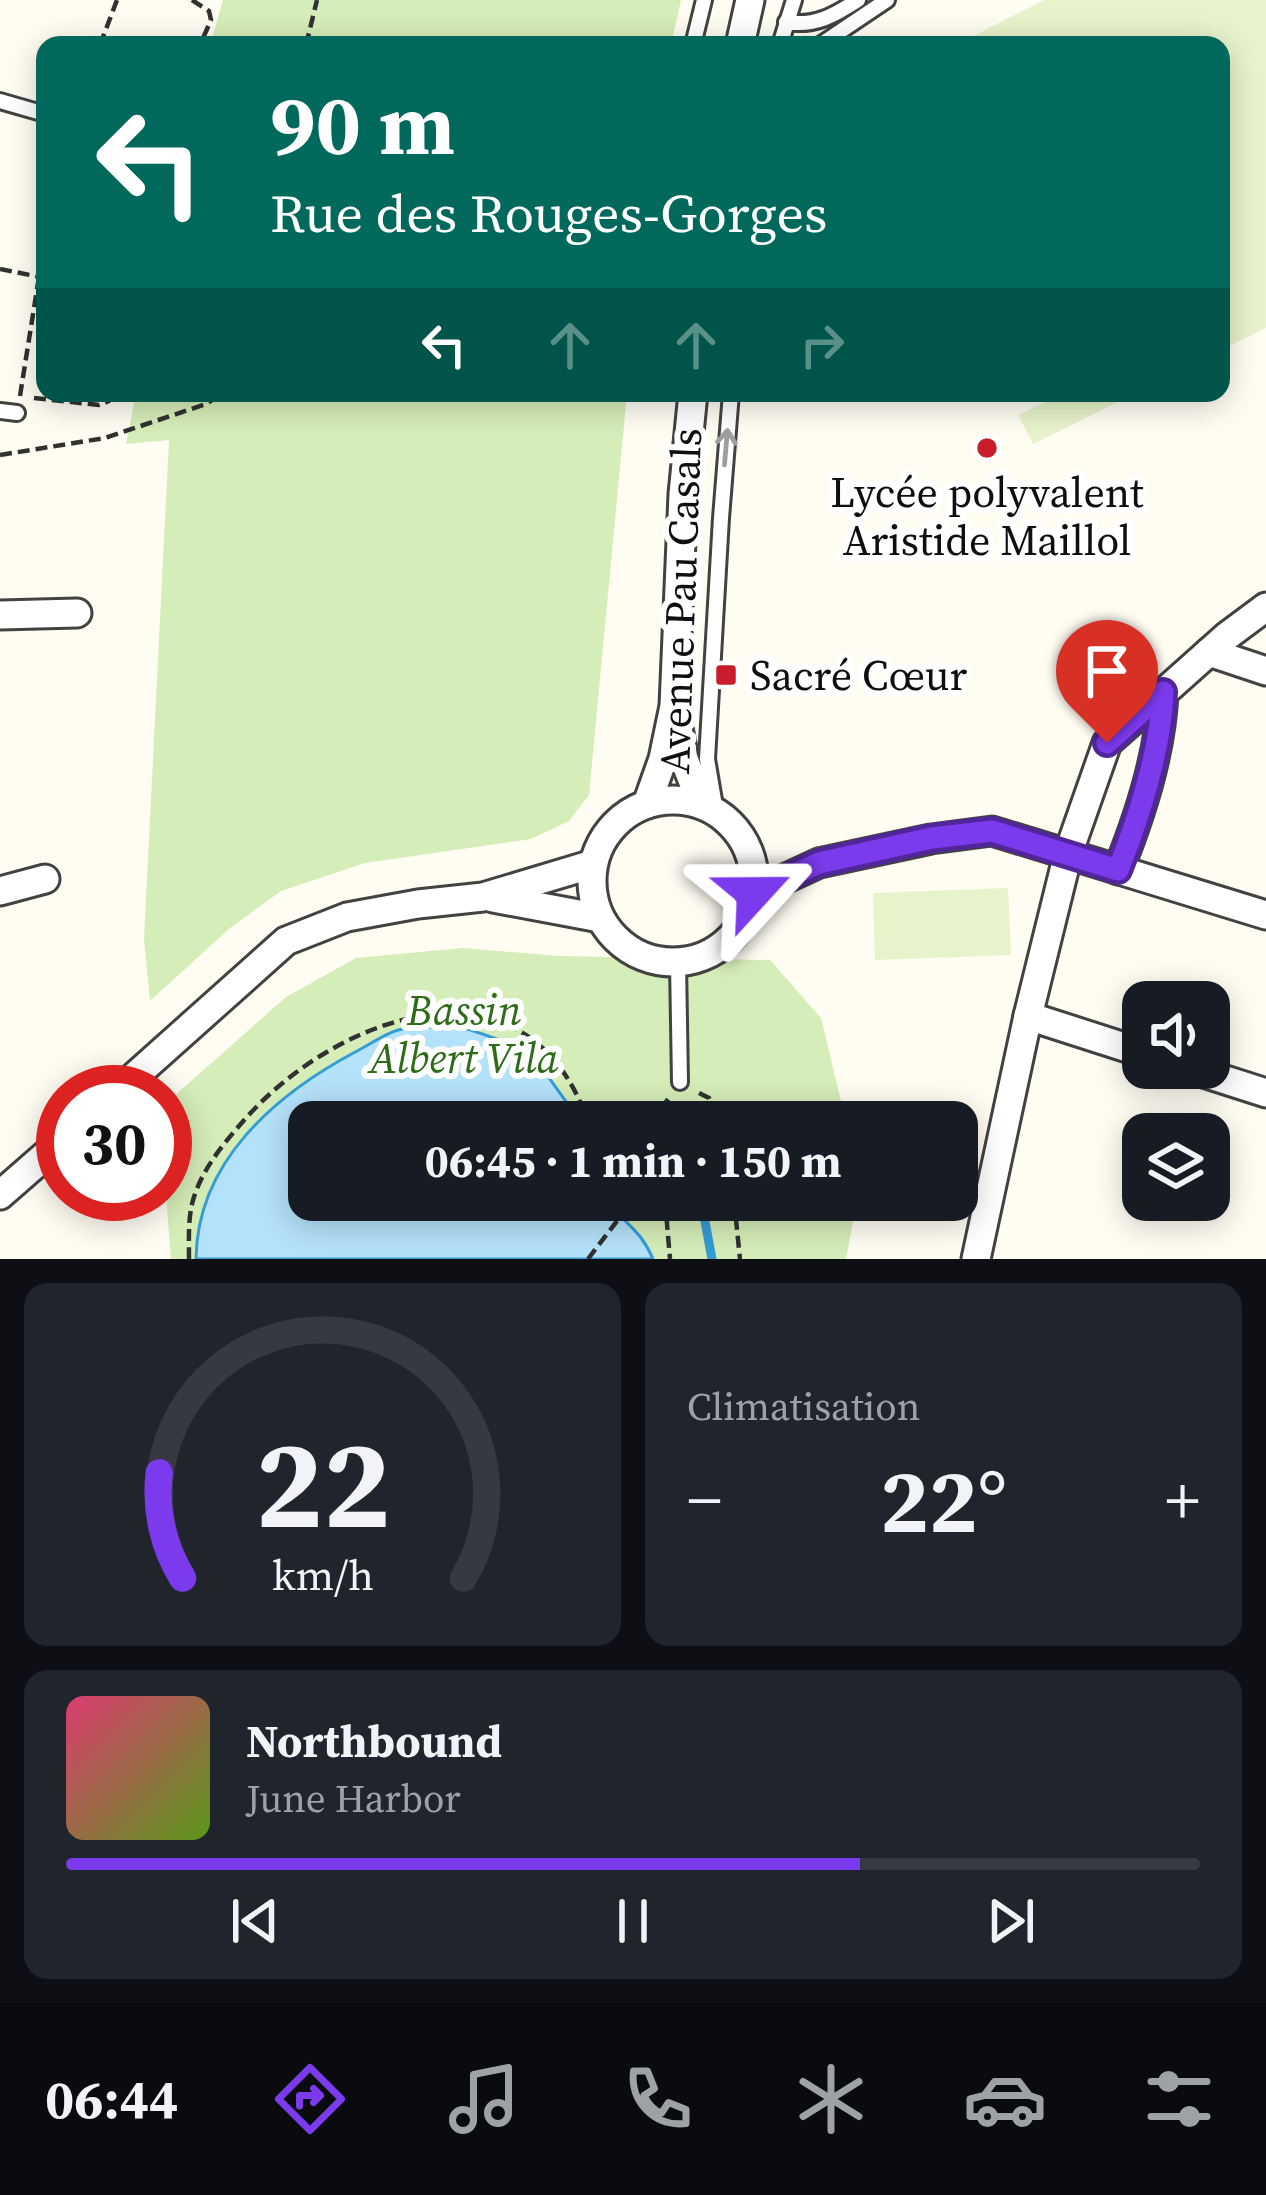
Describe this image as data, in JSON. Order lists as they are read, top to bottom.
{
  "streets": {
    "street": ["Avenue Pau Casals"]
  },
  "parks": ["Bassin Albert Vila"],
  "places": {
    "other": ["Lycée polyvalent Aristide Maillol"],
    "transit": ["Sacré Cœur"]
  },
  "page": {
    "turn": ["90 m", "Rue des Rouges-Gorges"],
    "limit": "30",
    "trip": "06:45 · 1 min · 150 m",
    "tile": "Climatisation",
    "heat": ["−", "22°", "+"],
    "song": ["Northbound", "June Harbor"],
    "tabs": "06:44",
    "gauge": ["22", "km/h"]
  }
}
